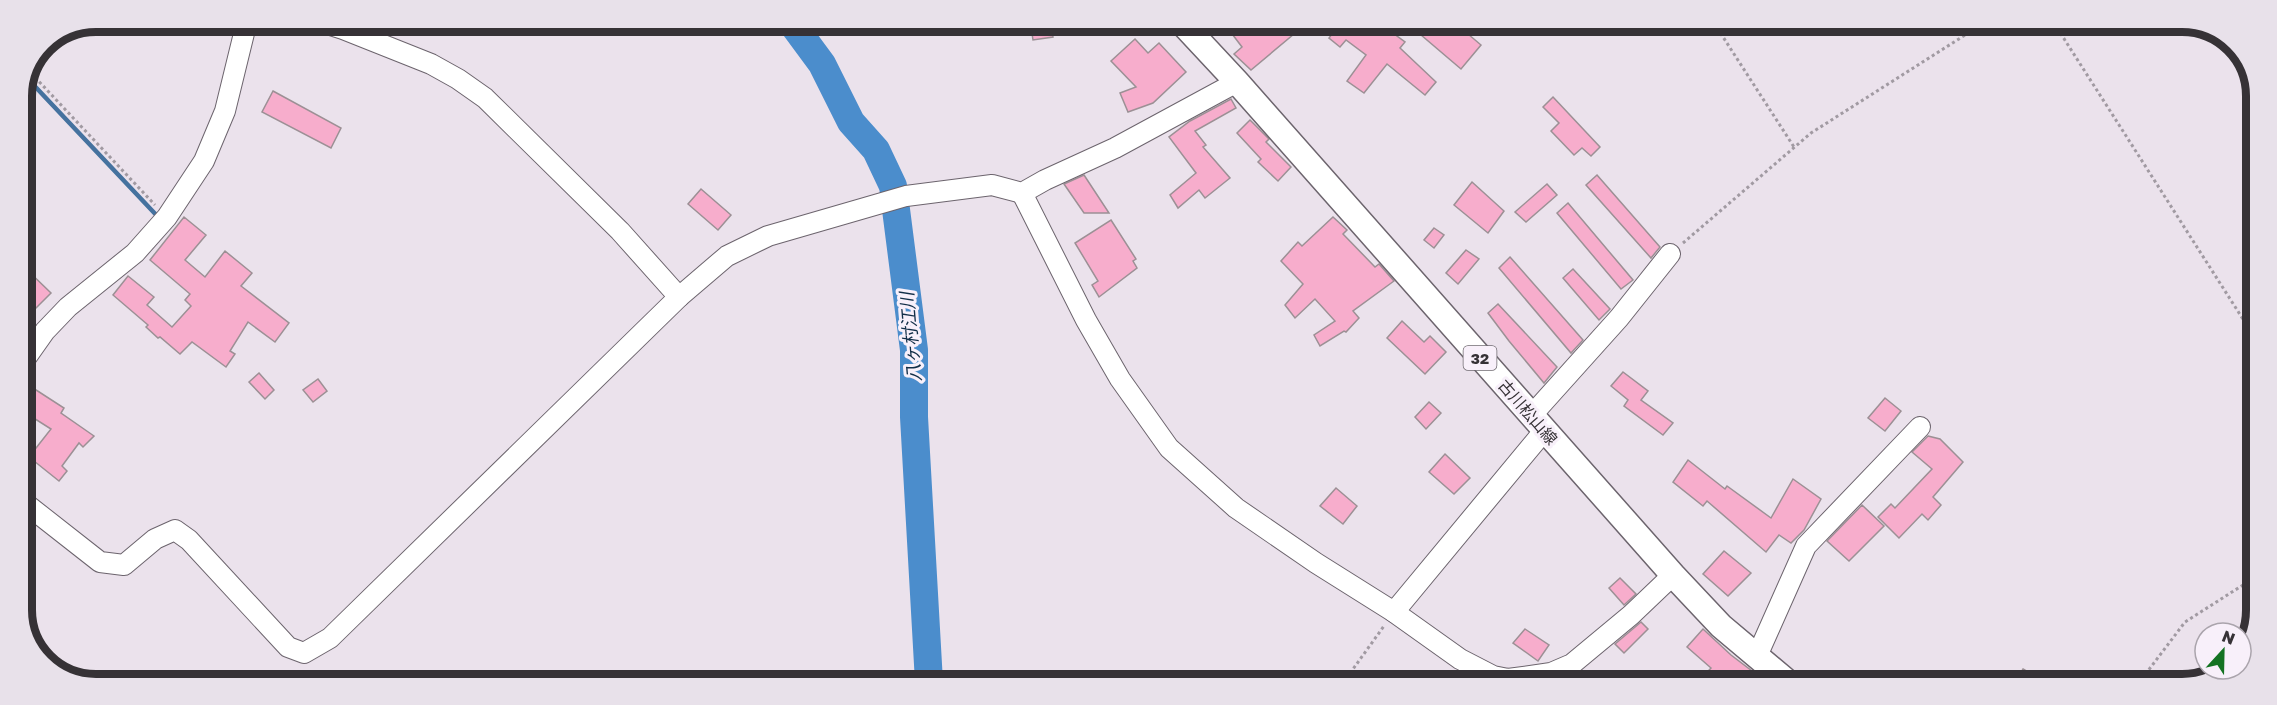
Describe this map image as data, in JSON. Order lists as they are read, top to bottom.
{
  "streets": {
    "main road": ["32", "古川松山線"]
  },
  "water": ["八ヶ村江川"],
  "north": "top"
}
